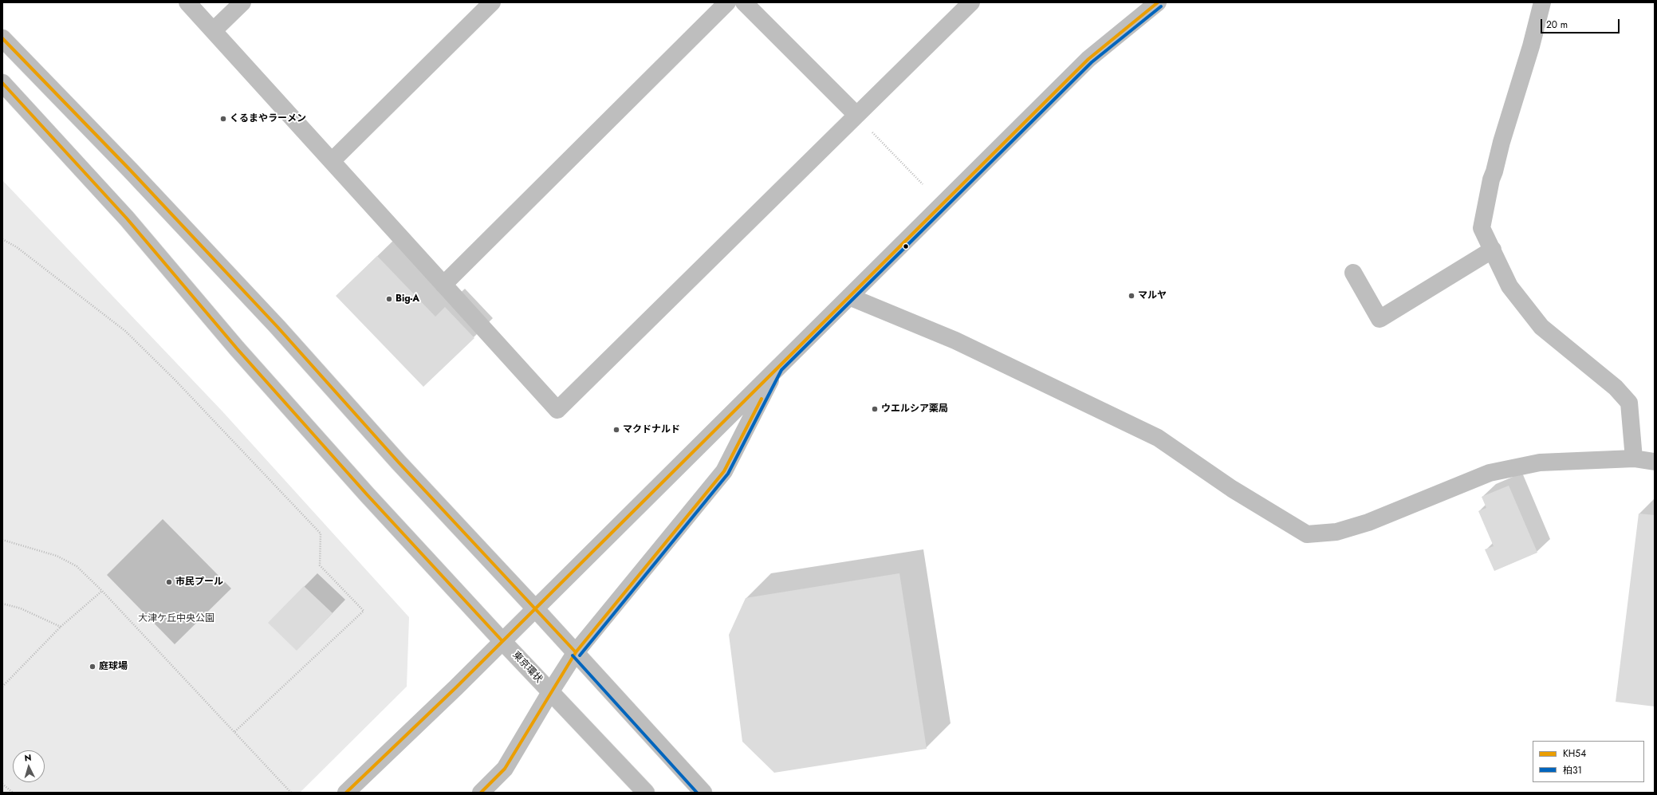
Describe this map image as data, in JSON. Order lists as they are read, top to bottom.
{
  "streets": {
    "highway": ["東京環状"]
  },
  "parks": ["大津ケ丘中央公園"],
  "places": [
    "くるまやラーメン",
    "マルヤ",
    "Big-A",
    "ウエルシア薬局",
    "マクドナルド",
    "市民プール",
    "庭球場"
  ],
  "lines": ["transit line KH54", "transit line 柏31"],
  "legend": ["KH54", "柏31"],
  "scale_bar": "20 m",
  "north": "top"
}
